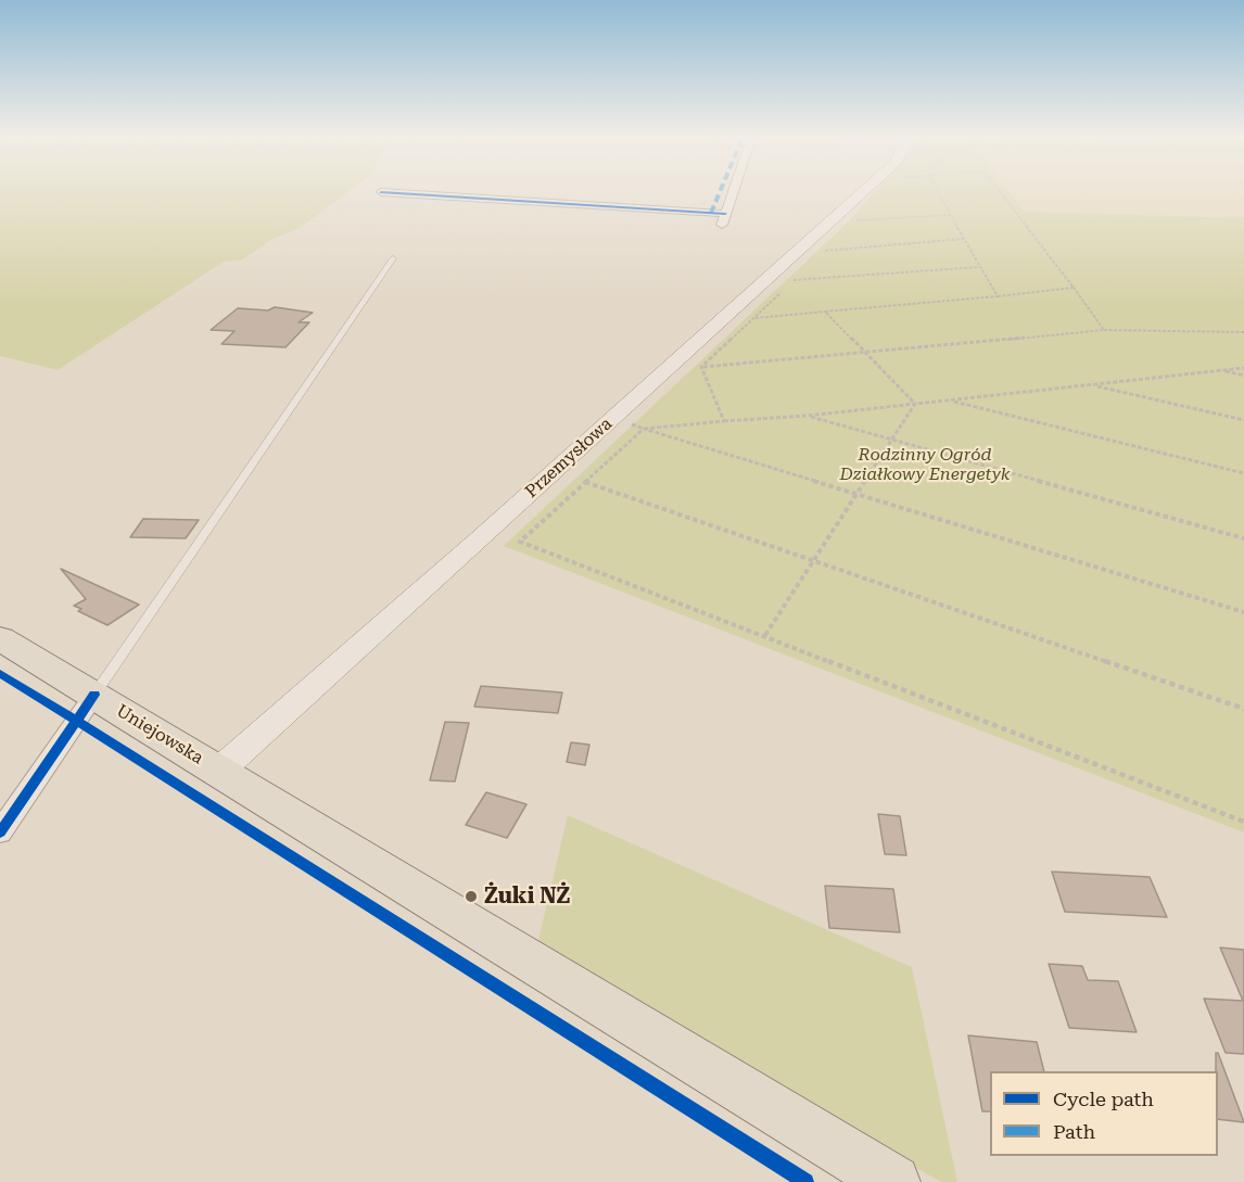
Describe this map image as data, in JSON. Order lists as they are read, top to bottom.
{
  "streets": {
    "main road": ["Przemysłowa", "Uniejowska"]
  },
  "crossings": [
    ["Przemysłowa", "Uniejowska"]
  ],
  "parks": ["Rodzinny Ogród Działkowy Energetyk"],
  "places": ["Żuki NŻ"],
  "legend": ["Cycle path", "Path"]
}
